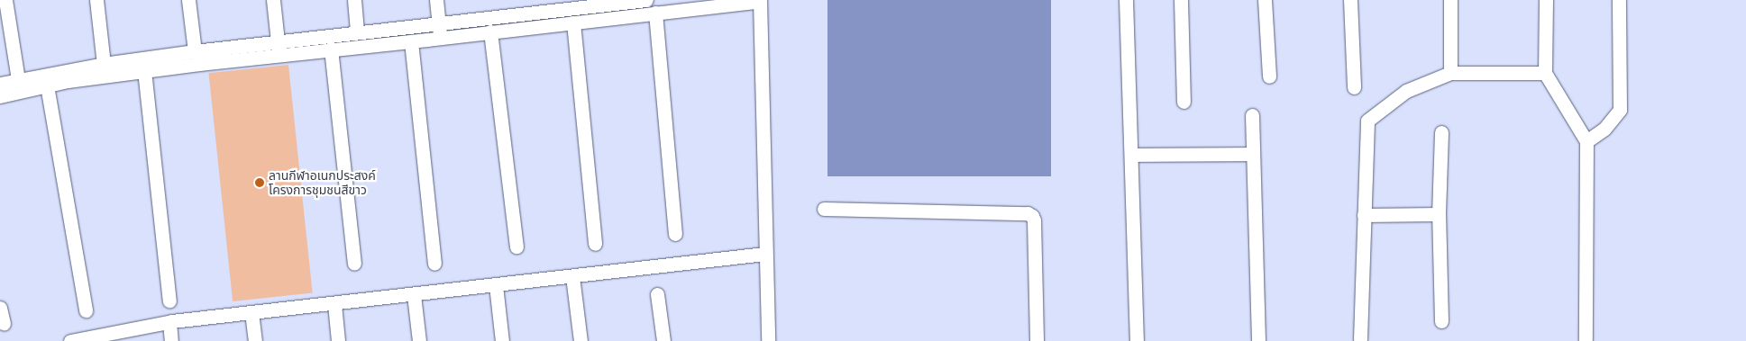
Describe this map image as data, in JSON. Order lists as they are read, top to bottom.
{
  "places": ["ลานกีฬาอเนกประสงค์ โครงการชุมชนสีขาว"]
}
